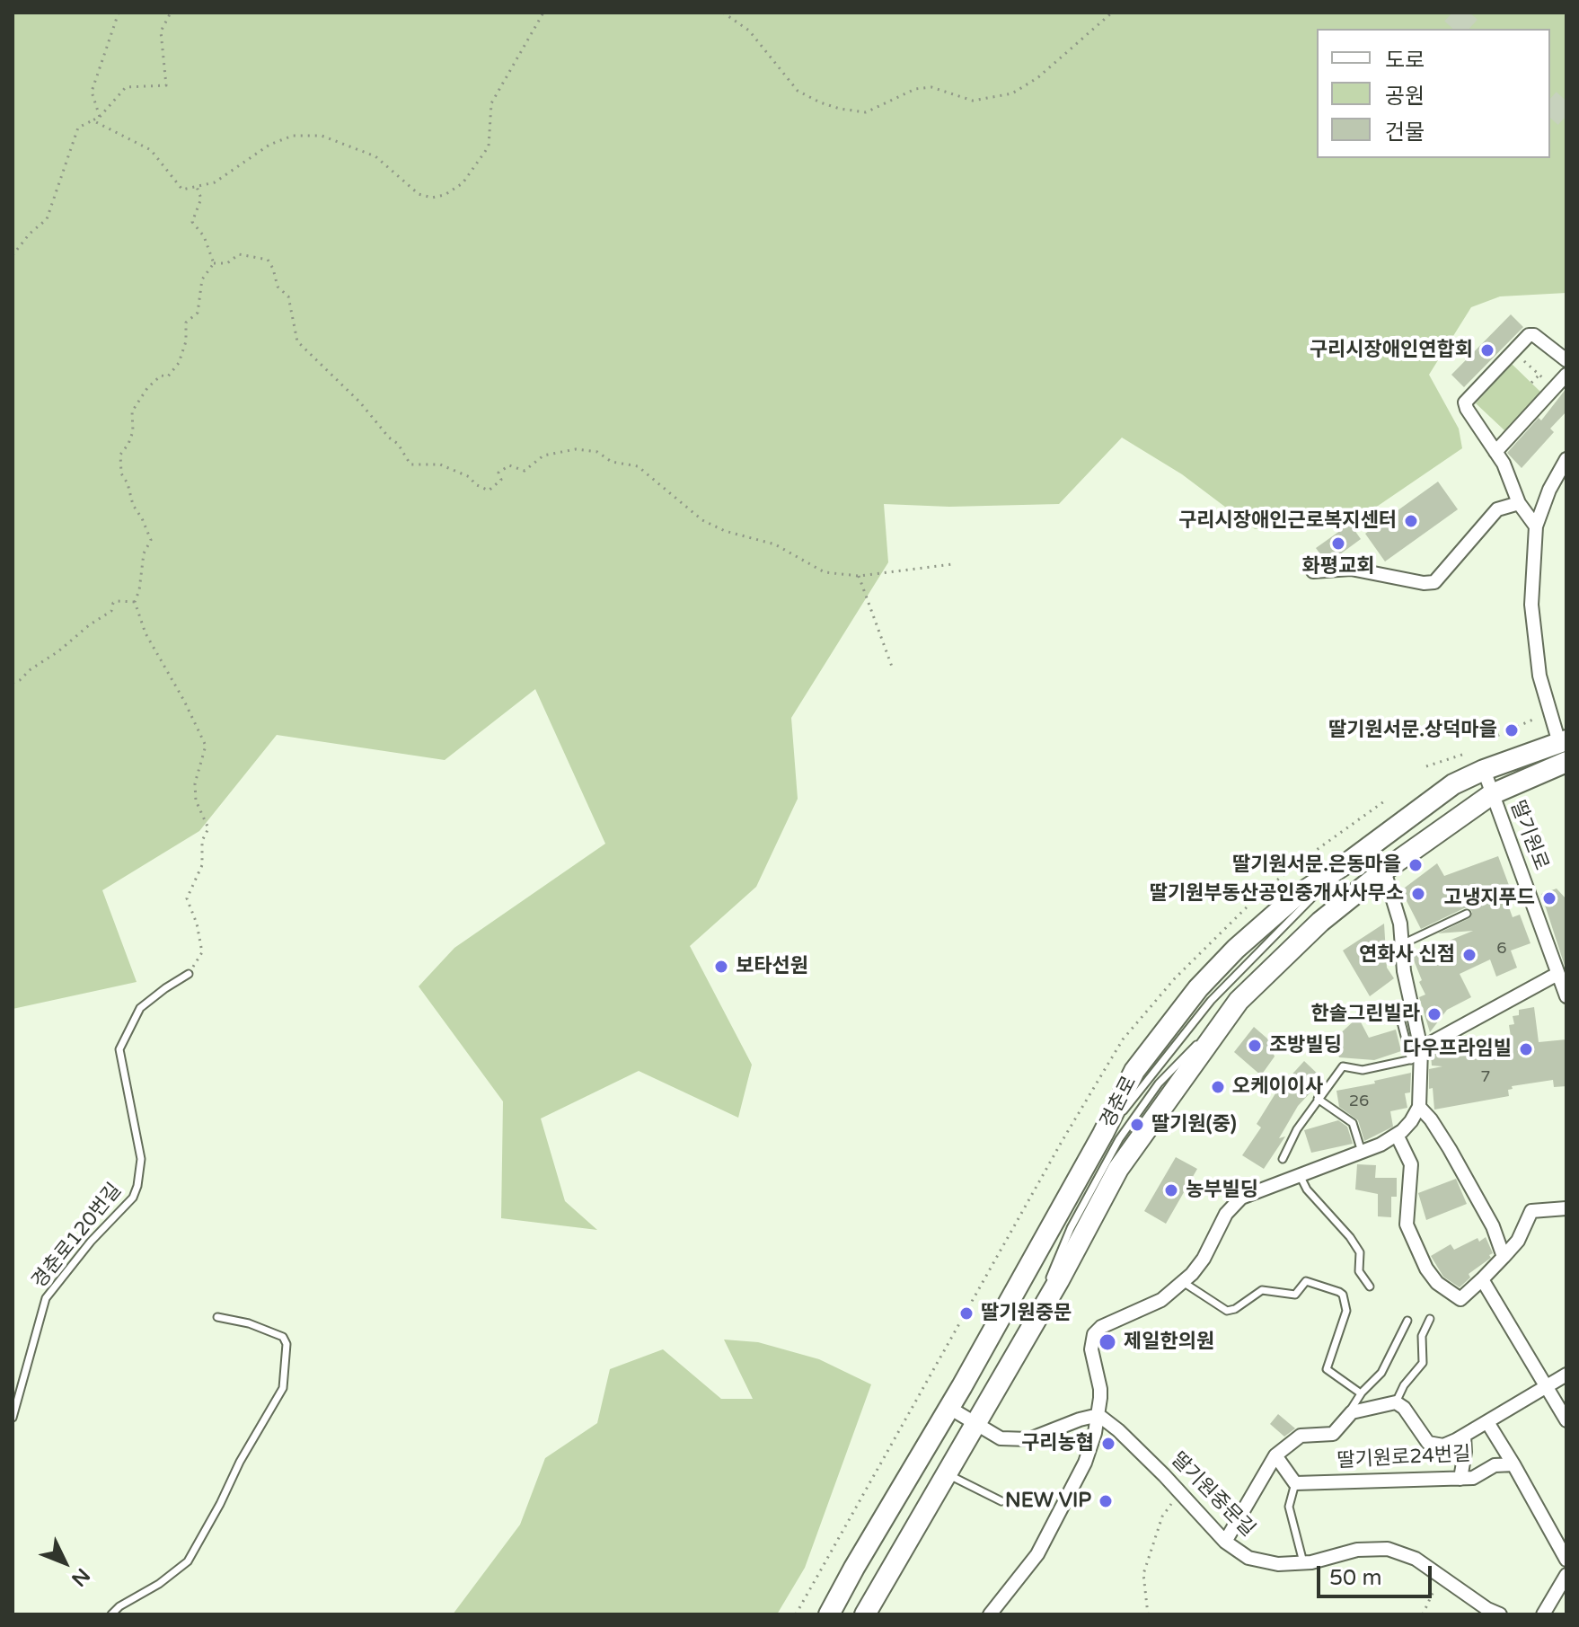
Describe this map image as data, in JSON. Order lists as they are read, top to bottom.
{
  "streets": {
    "main road": ["경춘로"],
    "street": ["딸기원로", "딸기원로24번길", "딸기원중문길"],
    "lane": ["경춘로120번길"]
  },
  "crossings": [
    ["딸기원로", "경춘로"],
    ["딸기원로24번길", "딸기원중문길"]
  ],
  "places": [
    "구리시장애인연합회",
    "구리시장애인근로복지센터",
    "화평교회",
    "딸기원서문.상덕마을",
    "딸기원서문.은동마을",
    "딸기원부동산공인중개사사무소",
    "고냉지푸드",
    "연화사 신점",
    "보타선원",
    "한솔그린빌라",
    "조방빌딩",
    "다우프라임빌",
    "오케이이사",
    "딸기원(중)",
    "농부빌딩",
    "딸기원중문",
    "제일한의원",
    "구리농협",
    "NEW VIP"
  ],
  "house_numbers": ["6", "7", "26"],
  "legend": ["도로", "공원", "건물"],
  "scale_bar": "50 m",
  "north": "bottom right"
}
